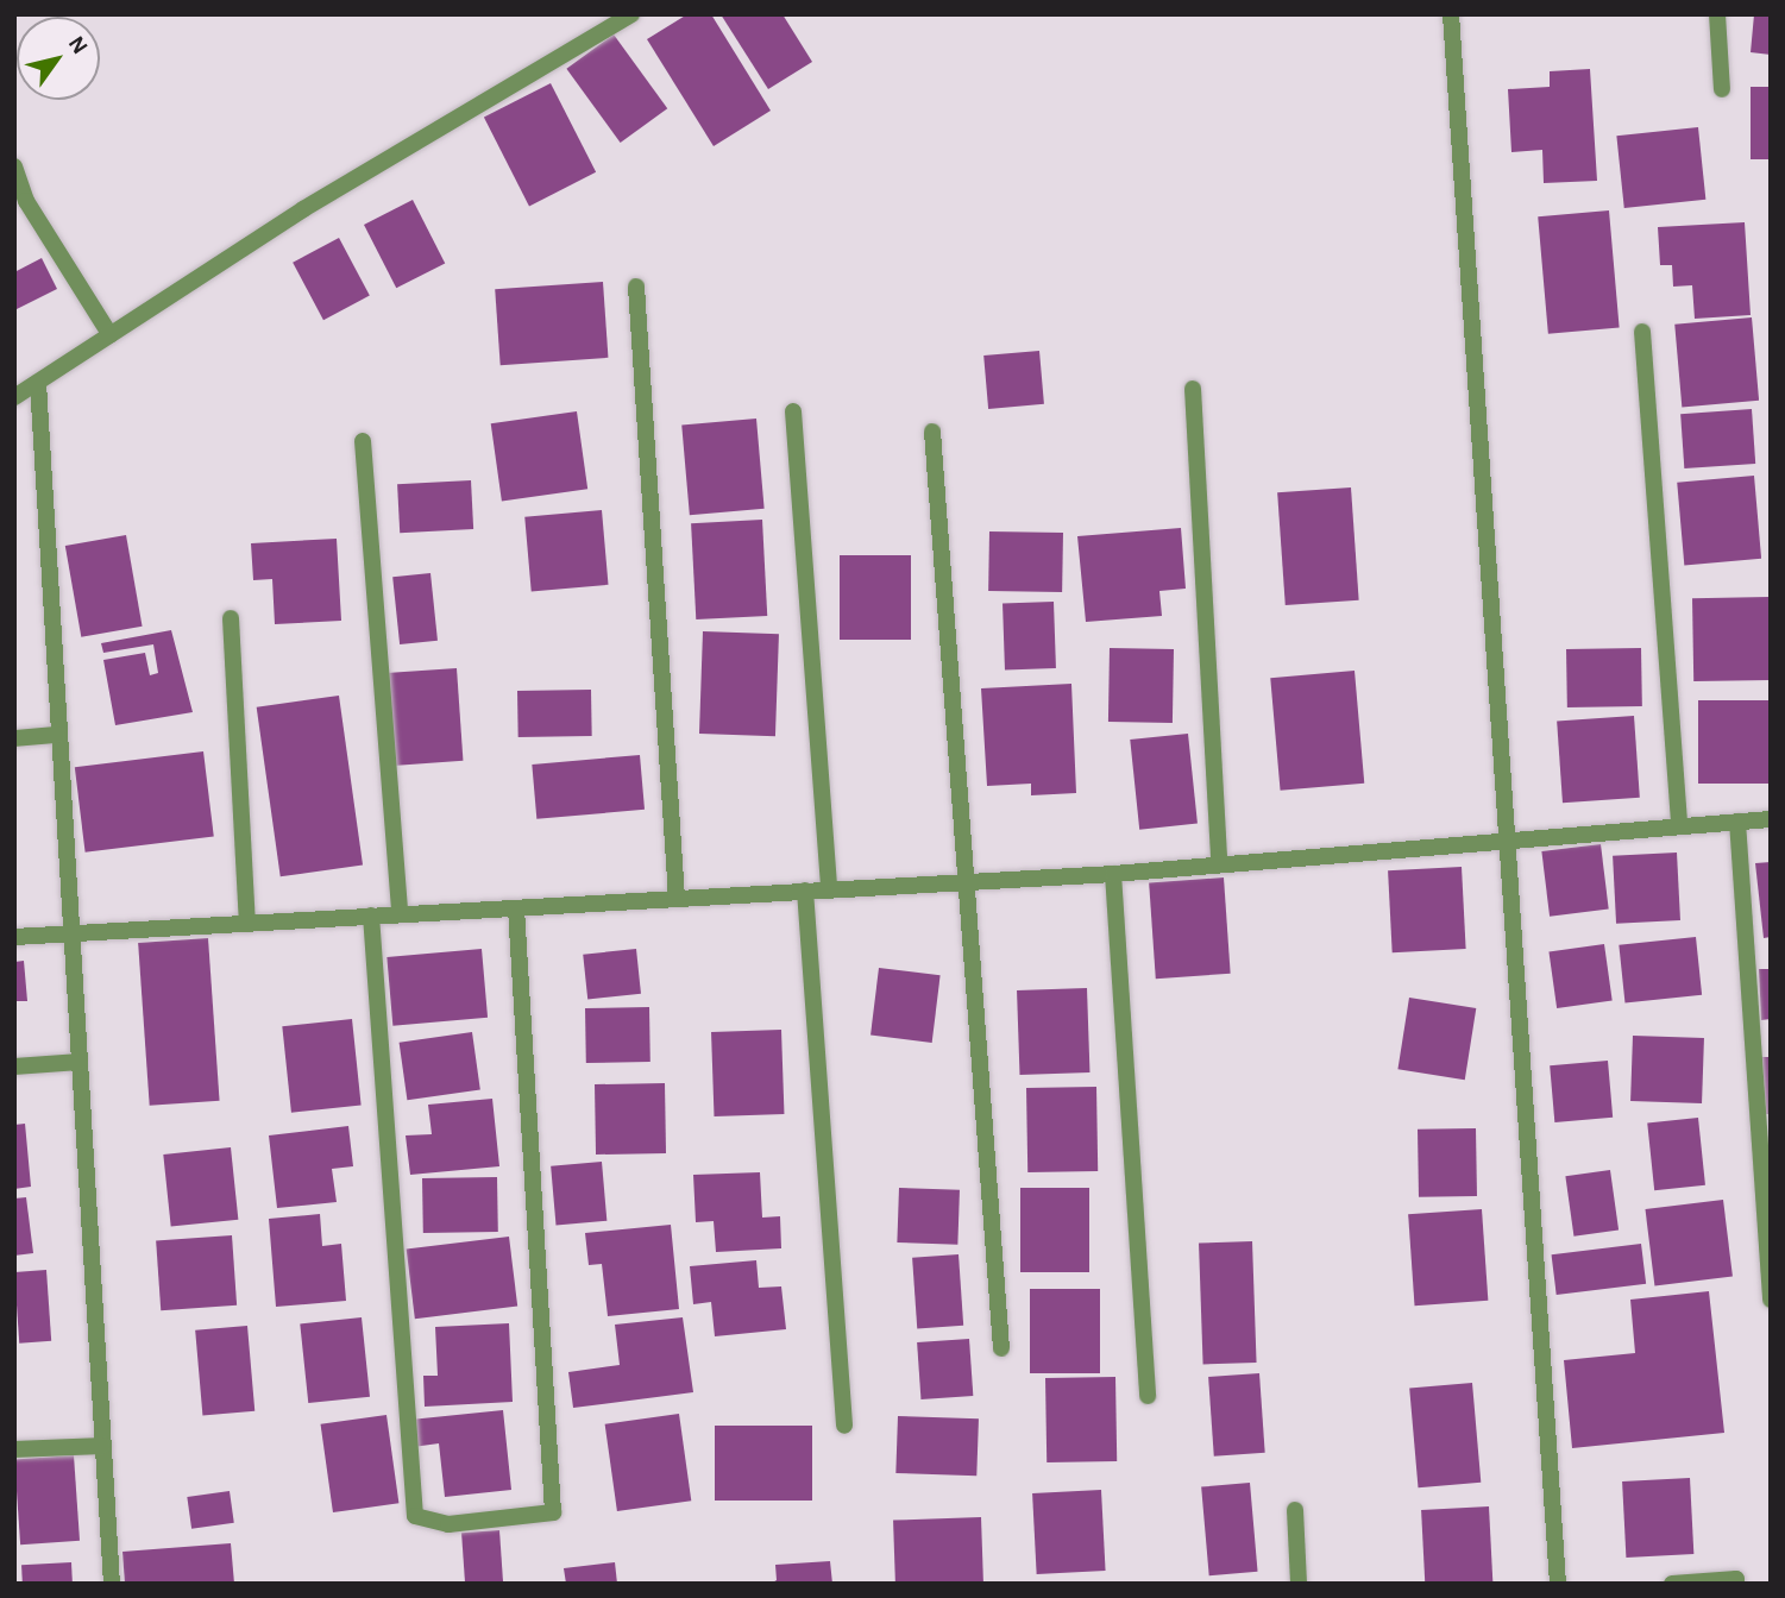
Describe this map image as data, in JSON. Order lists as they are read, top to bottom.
{
  "north": "top right"
}
